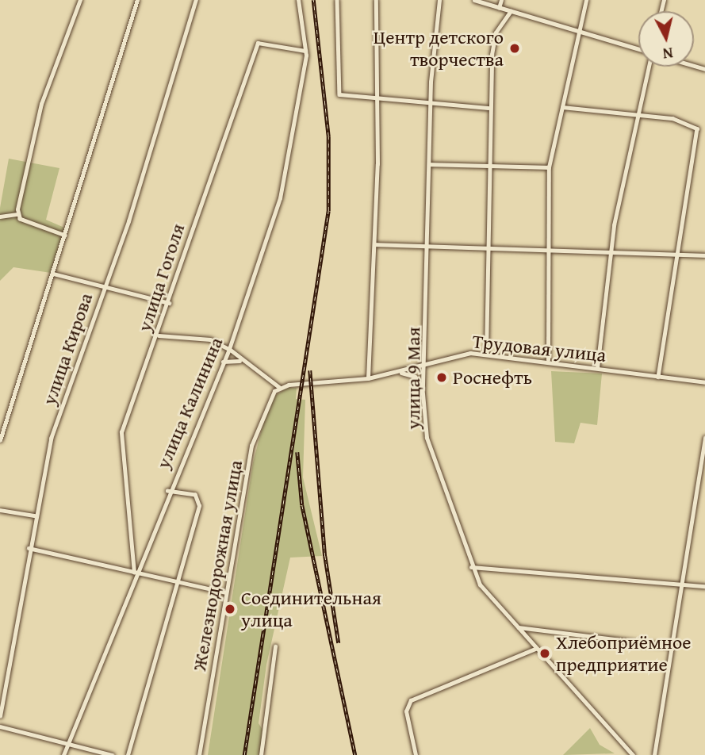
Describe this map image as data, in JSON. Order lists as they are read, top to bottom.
{
  "streets": {
    "street": [
      "улица Гоголя",
      "Трудовая улица",
      "улица Кирова",
      "улица 9 Мая",
      "улица Калинина",
      "Железнодорожная улица"
    ]
  },
  "crossings": [
    ["улица Гоголя", "улица Калинина"],
    ["Трудовая улица", "улица 9 Мая"],
    ["Трудовая улица", "Железнодорожная улица"]
  ],
  "places": [
    "Центр детского творчества",
    "Роснефть",
    "Соединительная улица",
    "Хлебоприёмное предприятие"
  ],
  "north": "bottom"
}
